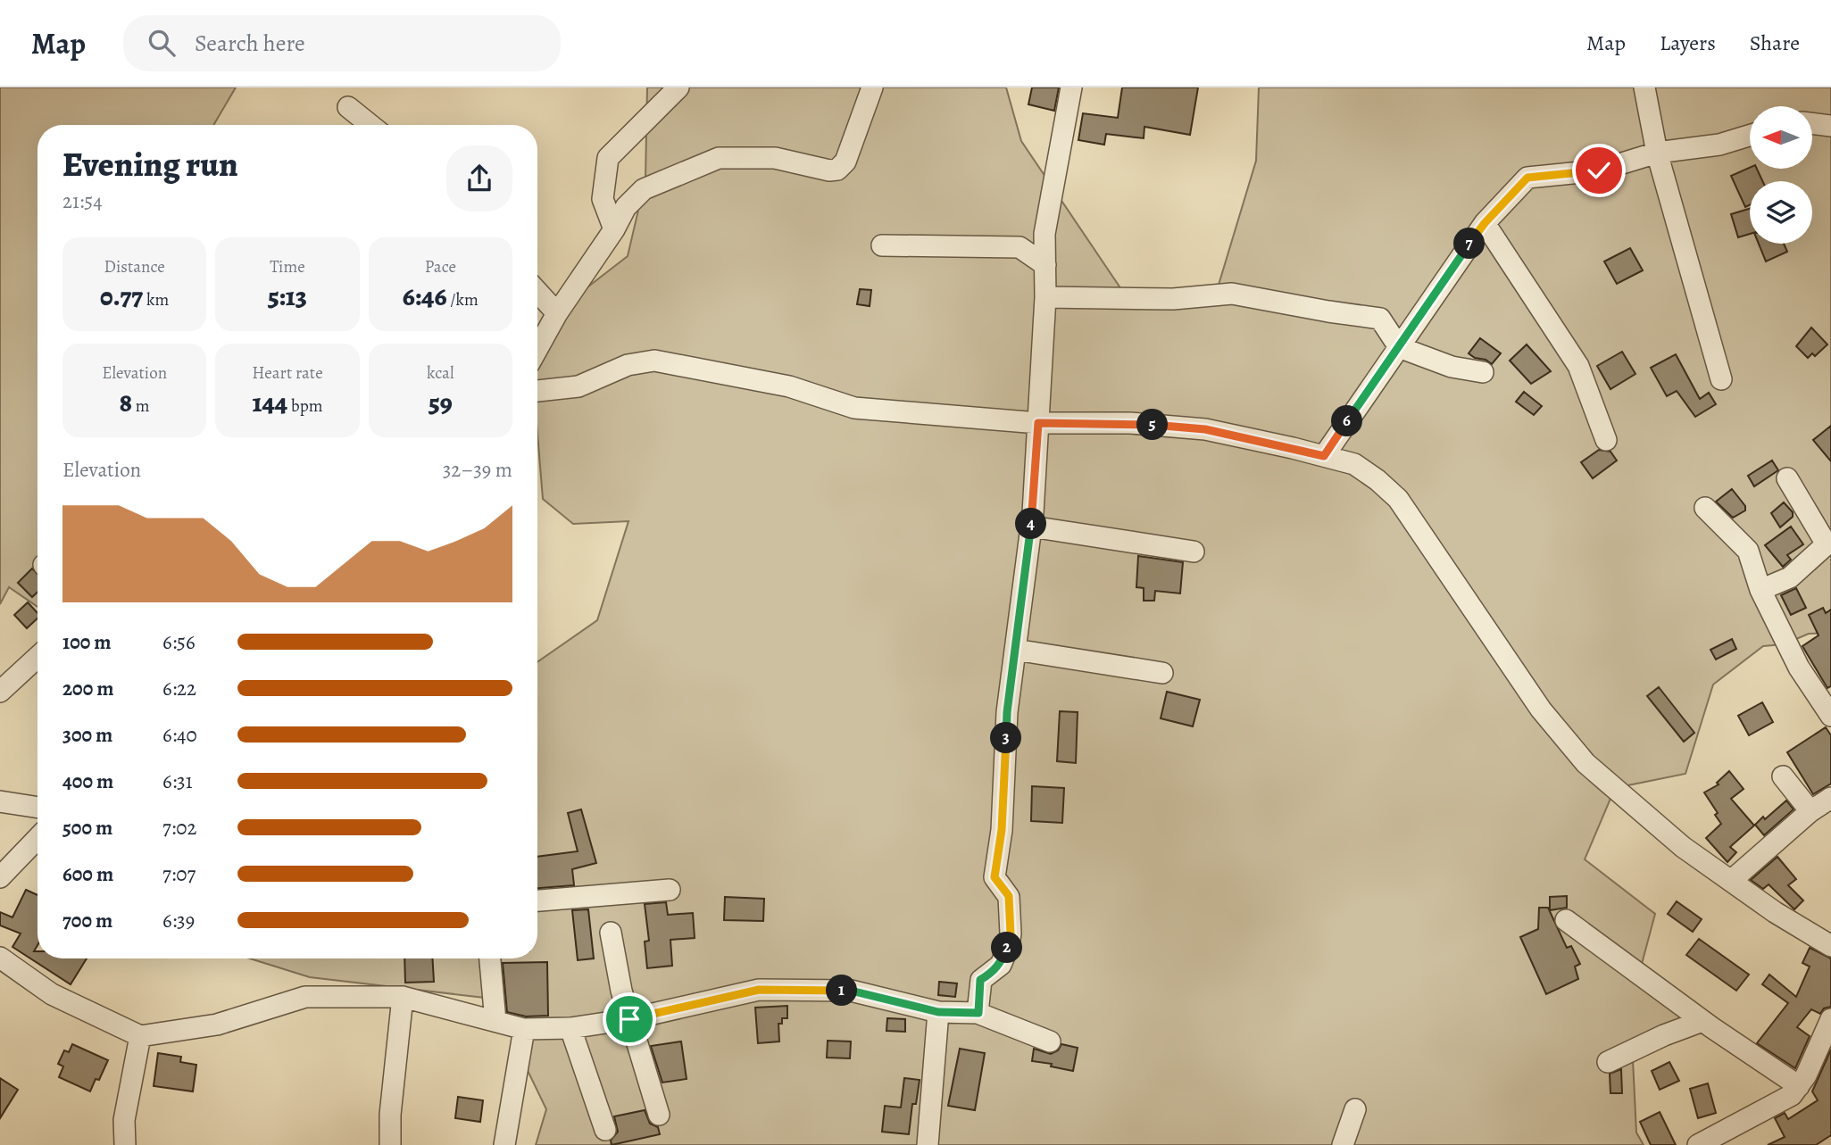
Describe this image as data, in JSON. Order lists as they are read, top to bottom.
{
  "north": "left",
  "page": {
    "header": "Map",
    "search": "Search here",
    "nav": ["Map", "Layers", "Share"],
    "heading": ["Evening run", "21:54"],
    "pins": [
      "7",
      "6",
      "5",
      "4",
      "3",
      "2",
      "1"
    ],
    "stats": [
      ["Distance", "0.77 km"],
      ["Time", "5:13"],
      ["Pace", "6:46 /km"],
      ["Elevation", "8 m"],
      ["Heart rate", "144 bpm"],
      ["kcal", "59"]
    ],
    "chart": ["Elevation", "32–39 m"],
    "list": [
      {
        "name": "100 m",
        "note": "6:56"
      },
      {
        "name": "200 m",
        "note": "6:22"
      },
      {
        "name": "300 m",
        "note": "6:40"
      },
      {
        "name": "400 m",
        "note": "6:31"
      },
      {
        "name": "500 m",
        "note": "7:02"
      },
      {
        "name": "600 m",
        "note": "7:07"
      },
      {
        "name": "700 m",
        "note": "6:39"
      }
    ]
  }
}
